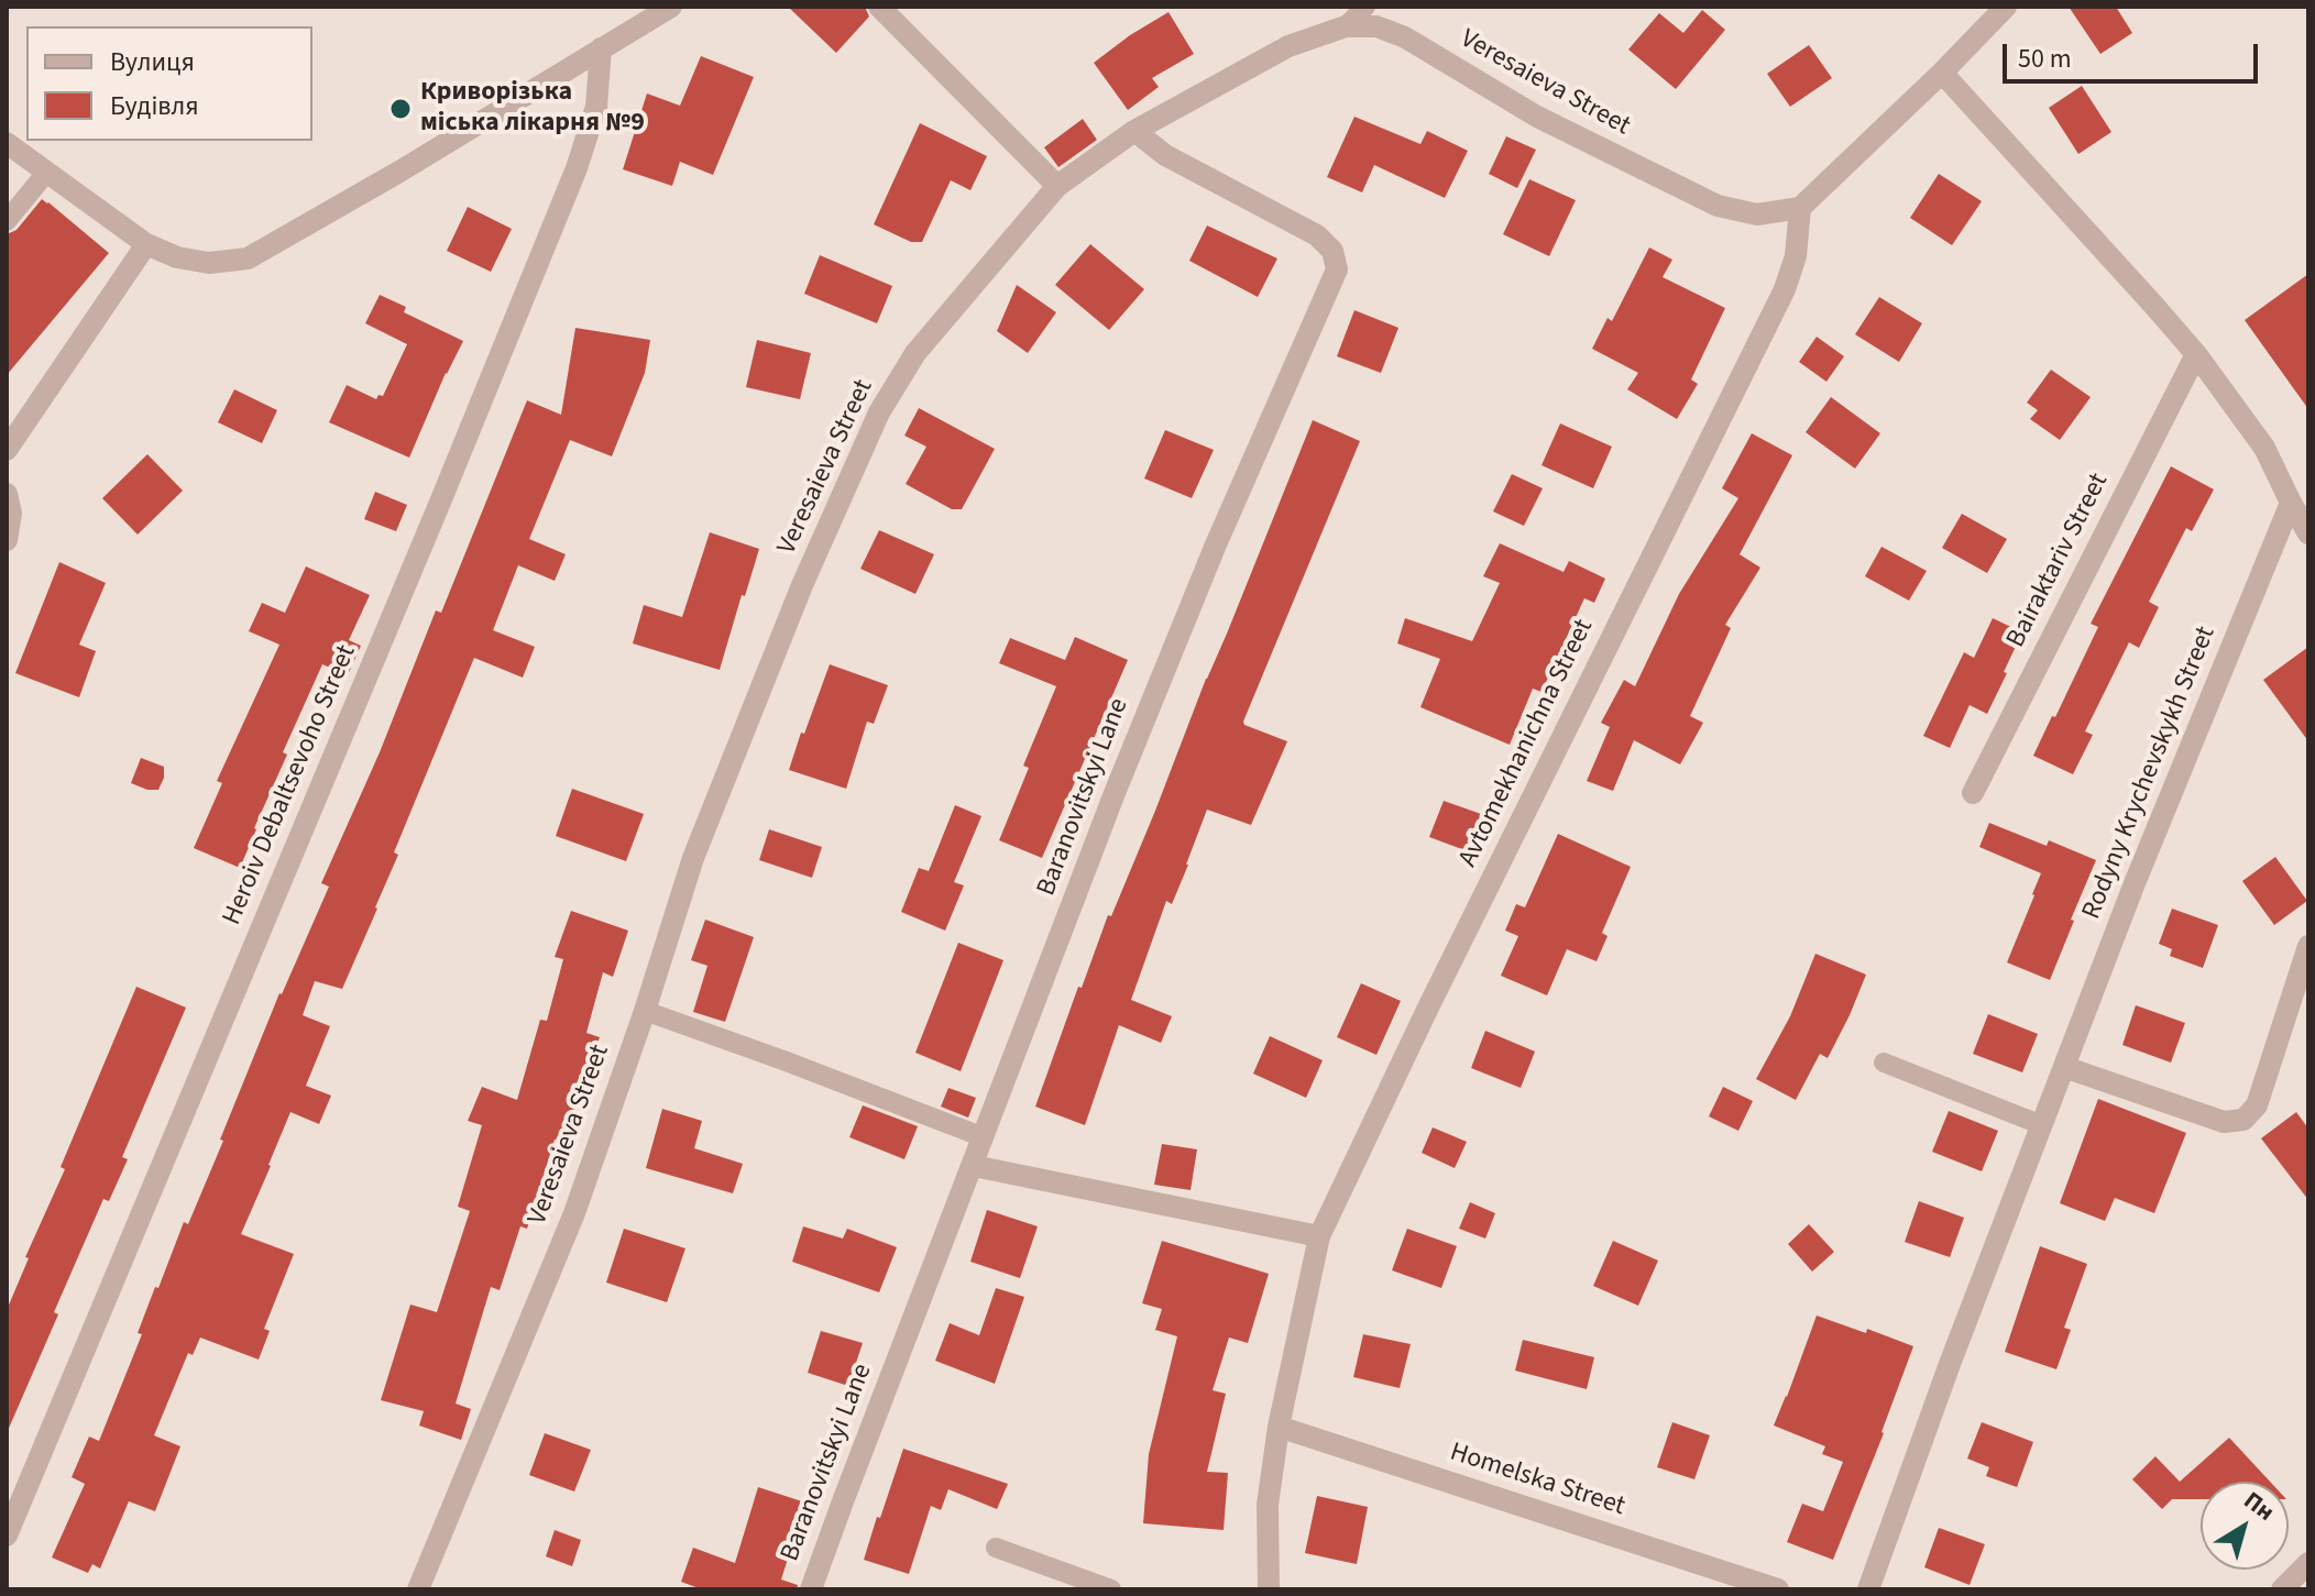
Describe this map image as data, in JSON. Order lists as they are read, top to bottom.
{
  "streets": {
    "street": [
      "Veresaieva Street",
      "Bairaktariv Street",
      "Avtomekhanichna Street",
      "Rodyny Krychevskykh Street",
      "Heroiv Debaltsevoho Street",
      "Baranovitskyi Lane",
      "Homelska Street"
    ]
  },
  "crossings": [
    ["Veresaieva Street", "Avtomekhanichna Street"],
    ["Veresaieva Street", "Baranovitskyi Lane"],
    ["Avtomekhanichna Street", "Homelska Street"]
  ],
  "places": ["Криворізька міська лікарня №9"],
  "legend": ["Вулиця", "Будівля"],
  "scale_bar": "50 m",
  "north": "top right"
}
